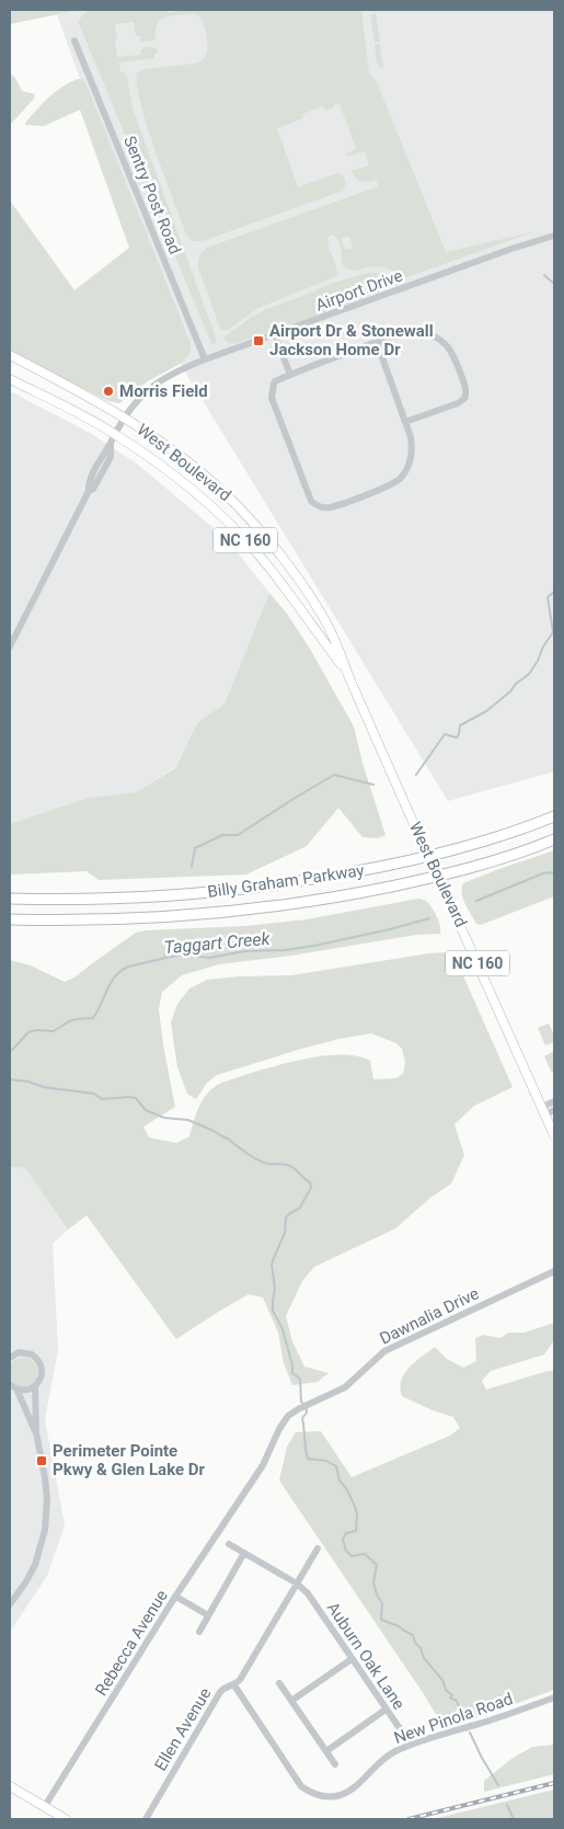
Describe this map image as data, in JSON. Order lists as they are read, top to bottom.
{
  "streets": {
    "highway": ["Billy Graham Parkway"],
    "main road": ["West Boulevard", "NC 160"],
    "street": [
      "Sentry Post Road",
      "Airport Drive",
      "Dawnalia Drive",
      "Rebecca Avenue",
      "Auburn Oak Lane",
      "New Pinola Road",
      "Ellen Avenue"
    ]
  },
  "crossings": [
    ["Sentry Post Road", "Airport Drive"],
    ["Airport Drive", "West Boulevard"],
    ["West Boulevard", "Billy Graham Parkway"],
    ["Dawnalia Drive", "Rebecca Avenue"],
    ["Auburn Oak Lane", "New Pinola Road"],
    ["Auburn Oak Lane", "Ellen Avenue"],
    ["New Pinola Road", "Ellen Avenue"]
  ],
  "water": ["Taggart Creek"],
  "places": {
    "transit": ["Airport Dr & Stonewall Jackson Home Dr", "Perimeter Pointe Pkwy & Glen Lake Dr"],
    "other": ["Morris Field"]
  }
}
